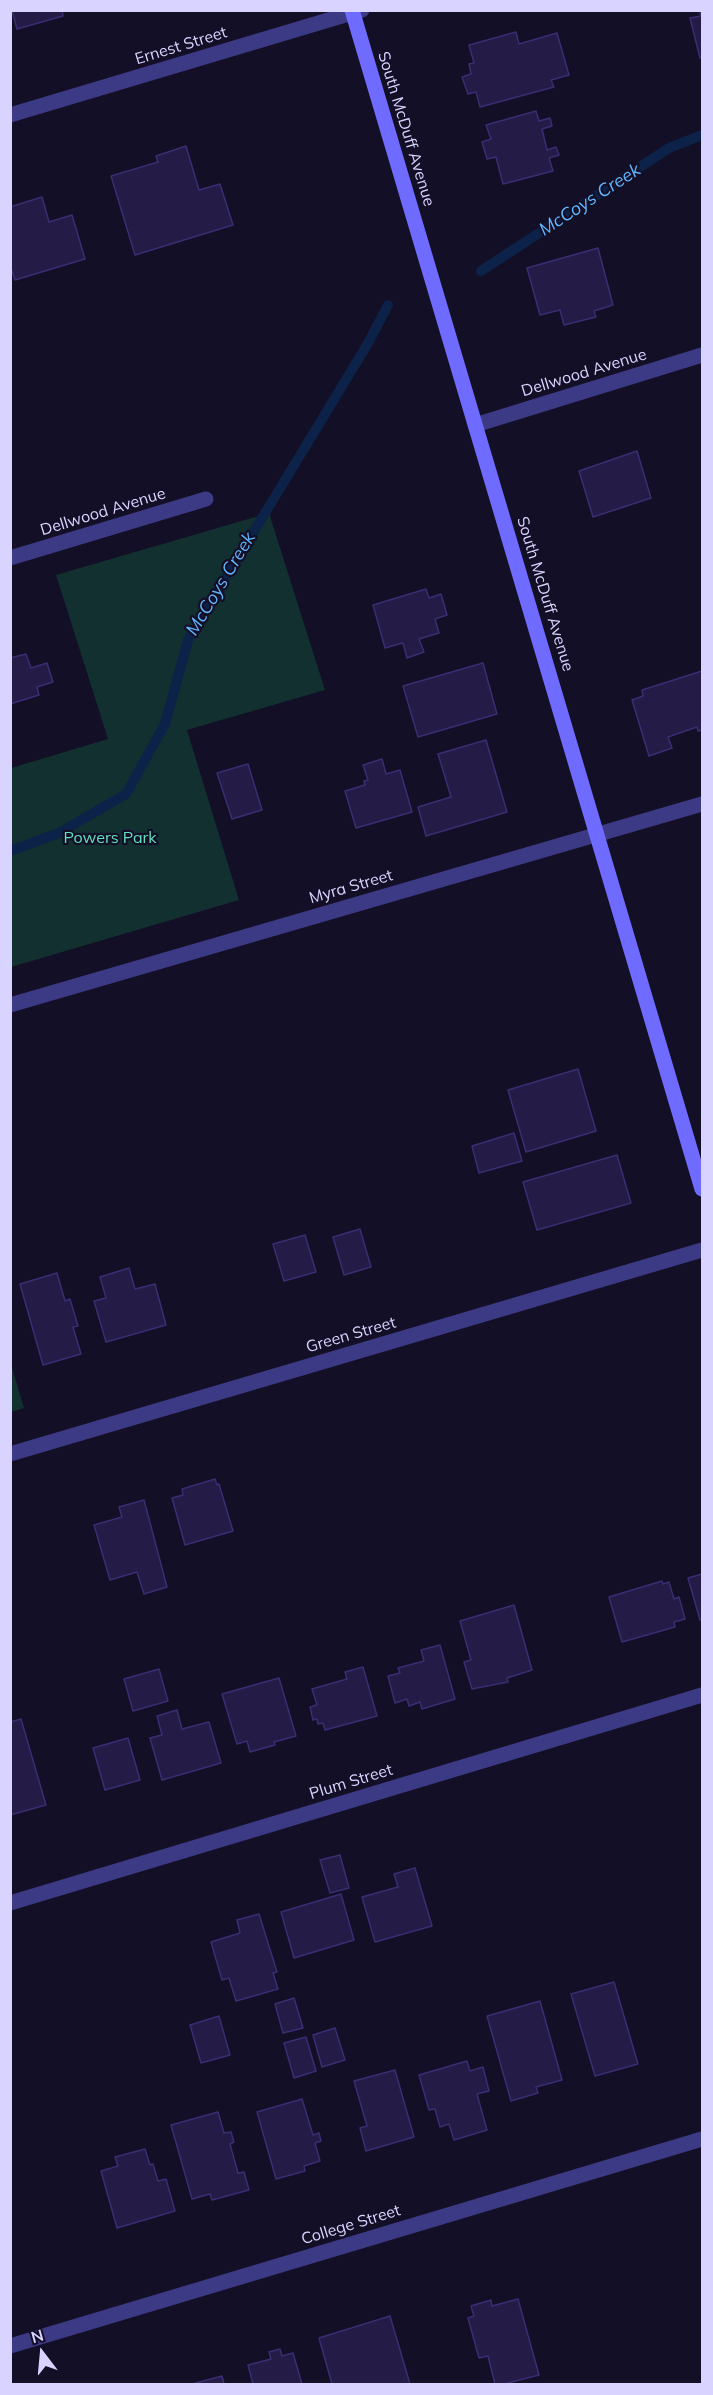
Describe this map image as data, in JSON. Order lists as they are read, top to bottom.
{
  "streets": {
    "main road": ["South McDuff Avenue"],
    "street": [
      "Ernest Street",
      "Dellwood Avenue",
      "Myra Street",
      "Green Street",
      "Plum Street",
      "College Street"
    ]
  },
  "crossings": [
    ["Ernest Street", "South McDuff Avenue"],
    ["South McDuff Avenue", "Dellwood Avenue"],
    ["South McDuff Avenue", "Myra Street"]
  ],
  "water": ["McCoys Creek"],
  "parks": ["Powers Park"],
  "north": "top"
}
